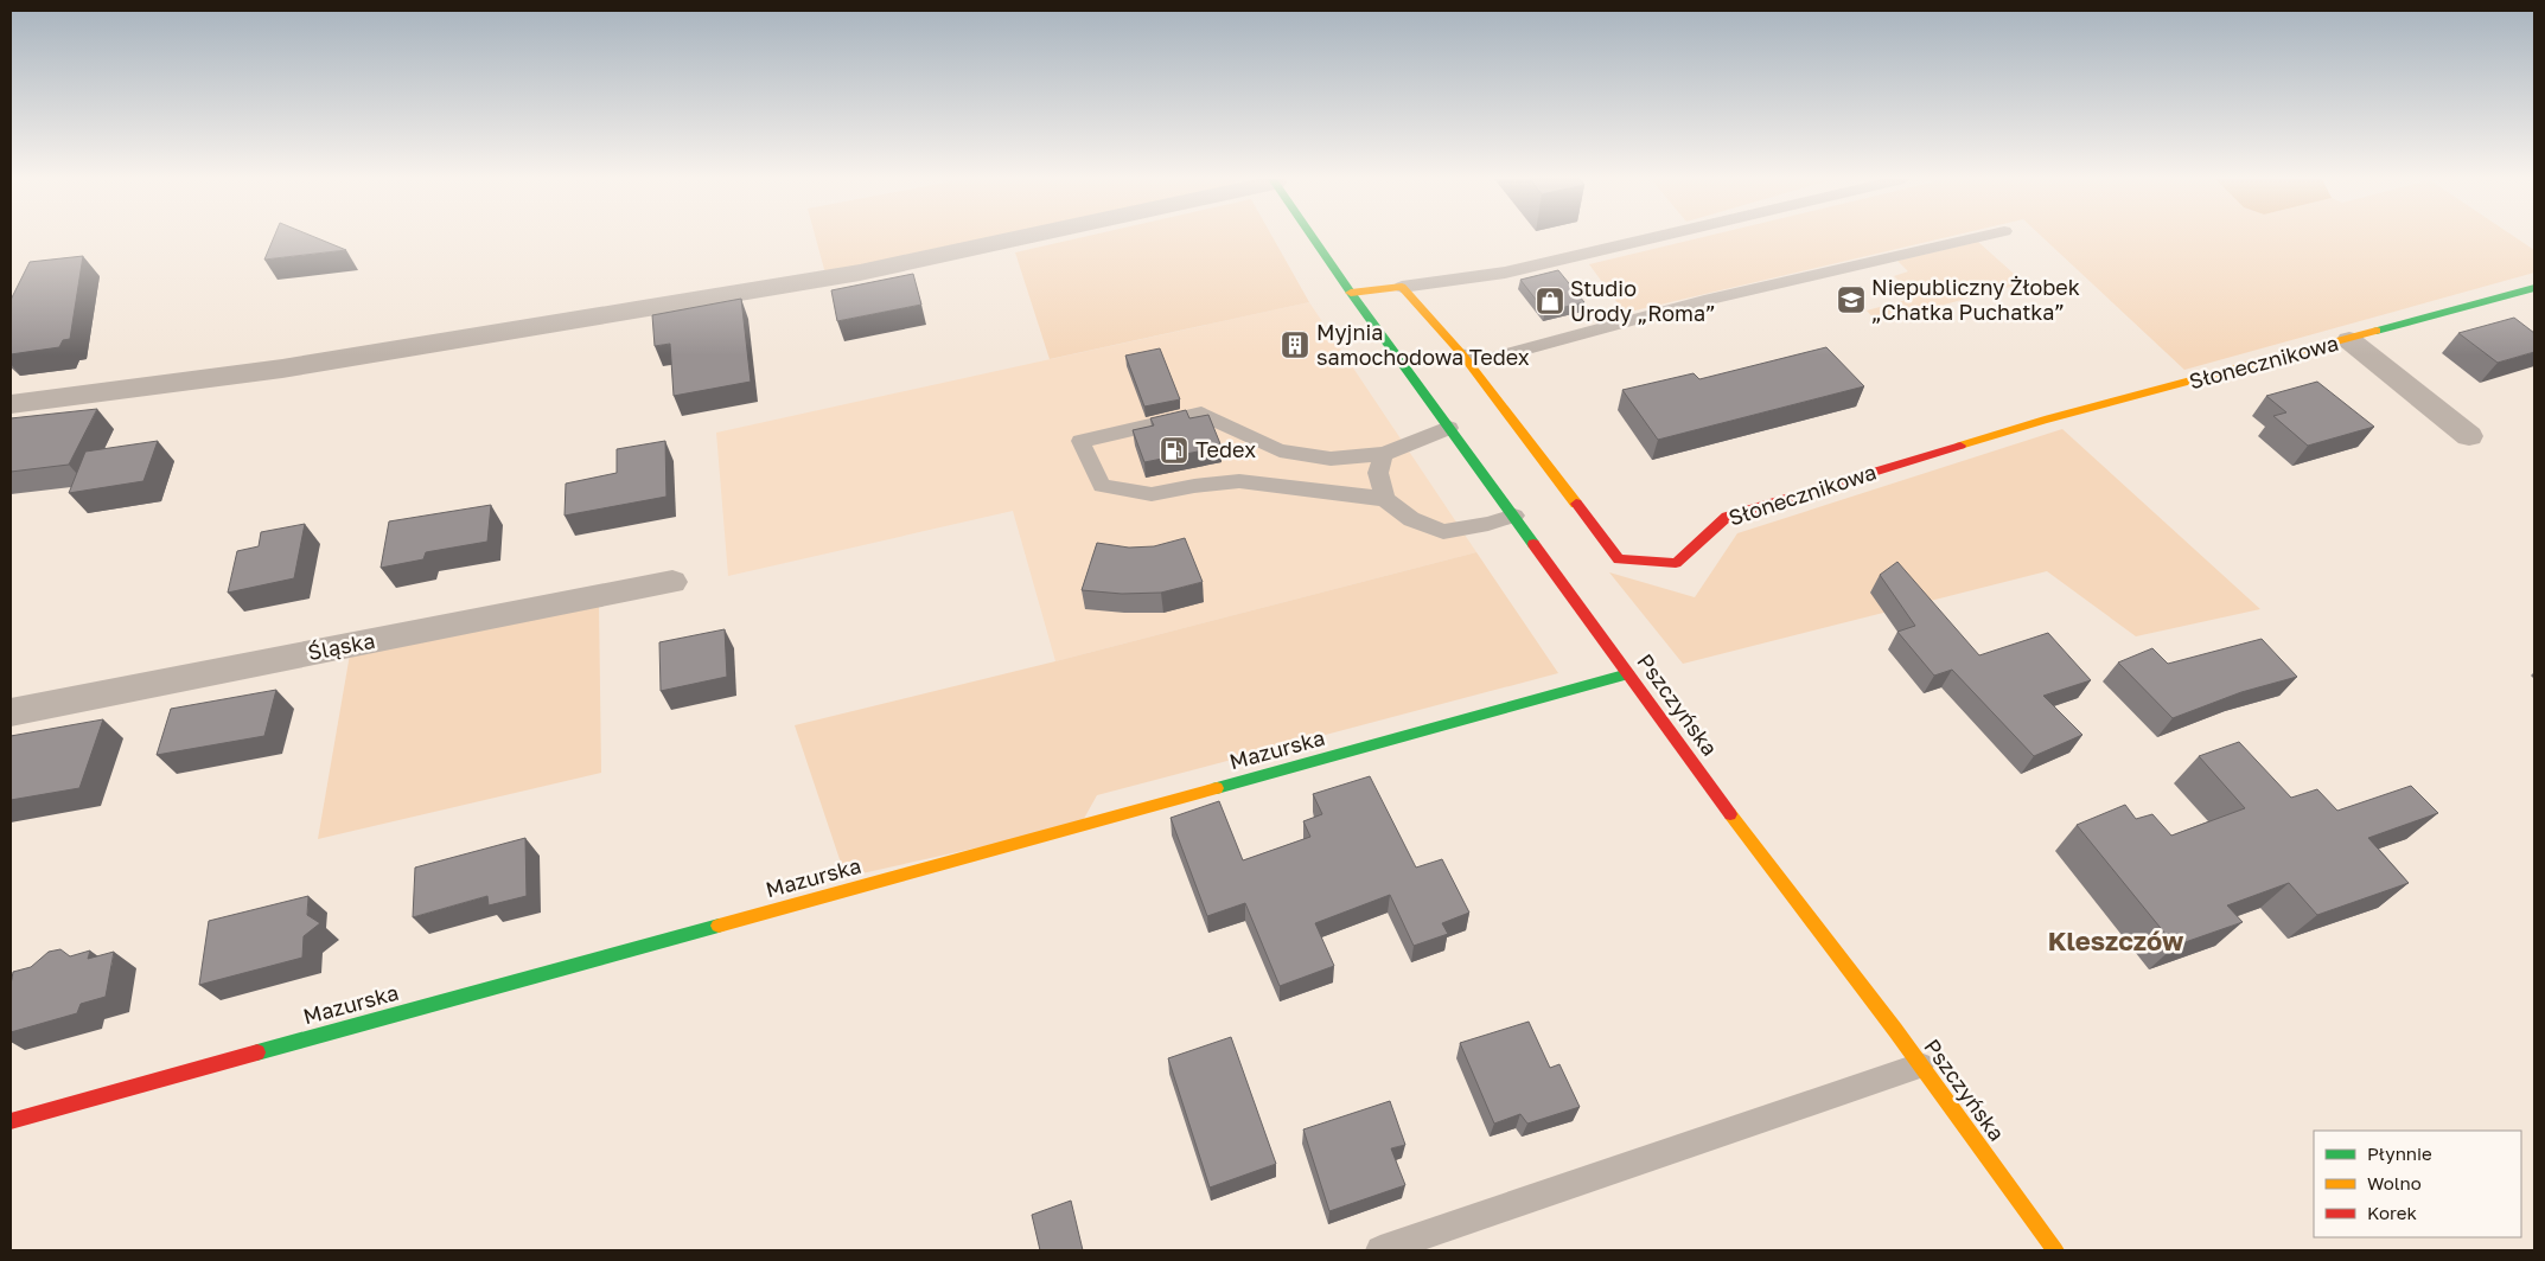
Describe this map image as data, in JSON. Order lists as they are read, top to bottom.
{
  "streets": {
    "street": [
      "Słonecznikowa",
      "Śląska",
      "Pszczyńska",
      "Mazurska"
    ]
  },
  "crossings": [
    ["Pszczyńska", "Mazurska"]
  ],
  "districts": ["Kleszczów"],
  "places": {
    "school or university": ["Niepubliczny Żłobek „Chatka Puchatka”"],
    "shop": ["Studio Urody „Roma”"],
    "building": ["Myjnia samochodowa Tedex"],
    "fuel station": ["Tedex"]
  },
  "legend": ["Płynnie", "Wolno", "Korek"]
}
